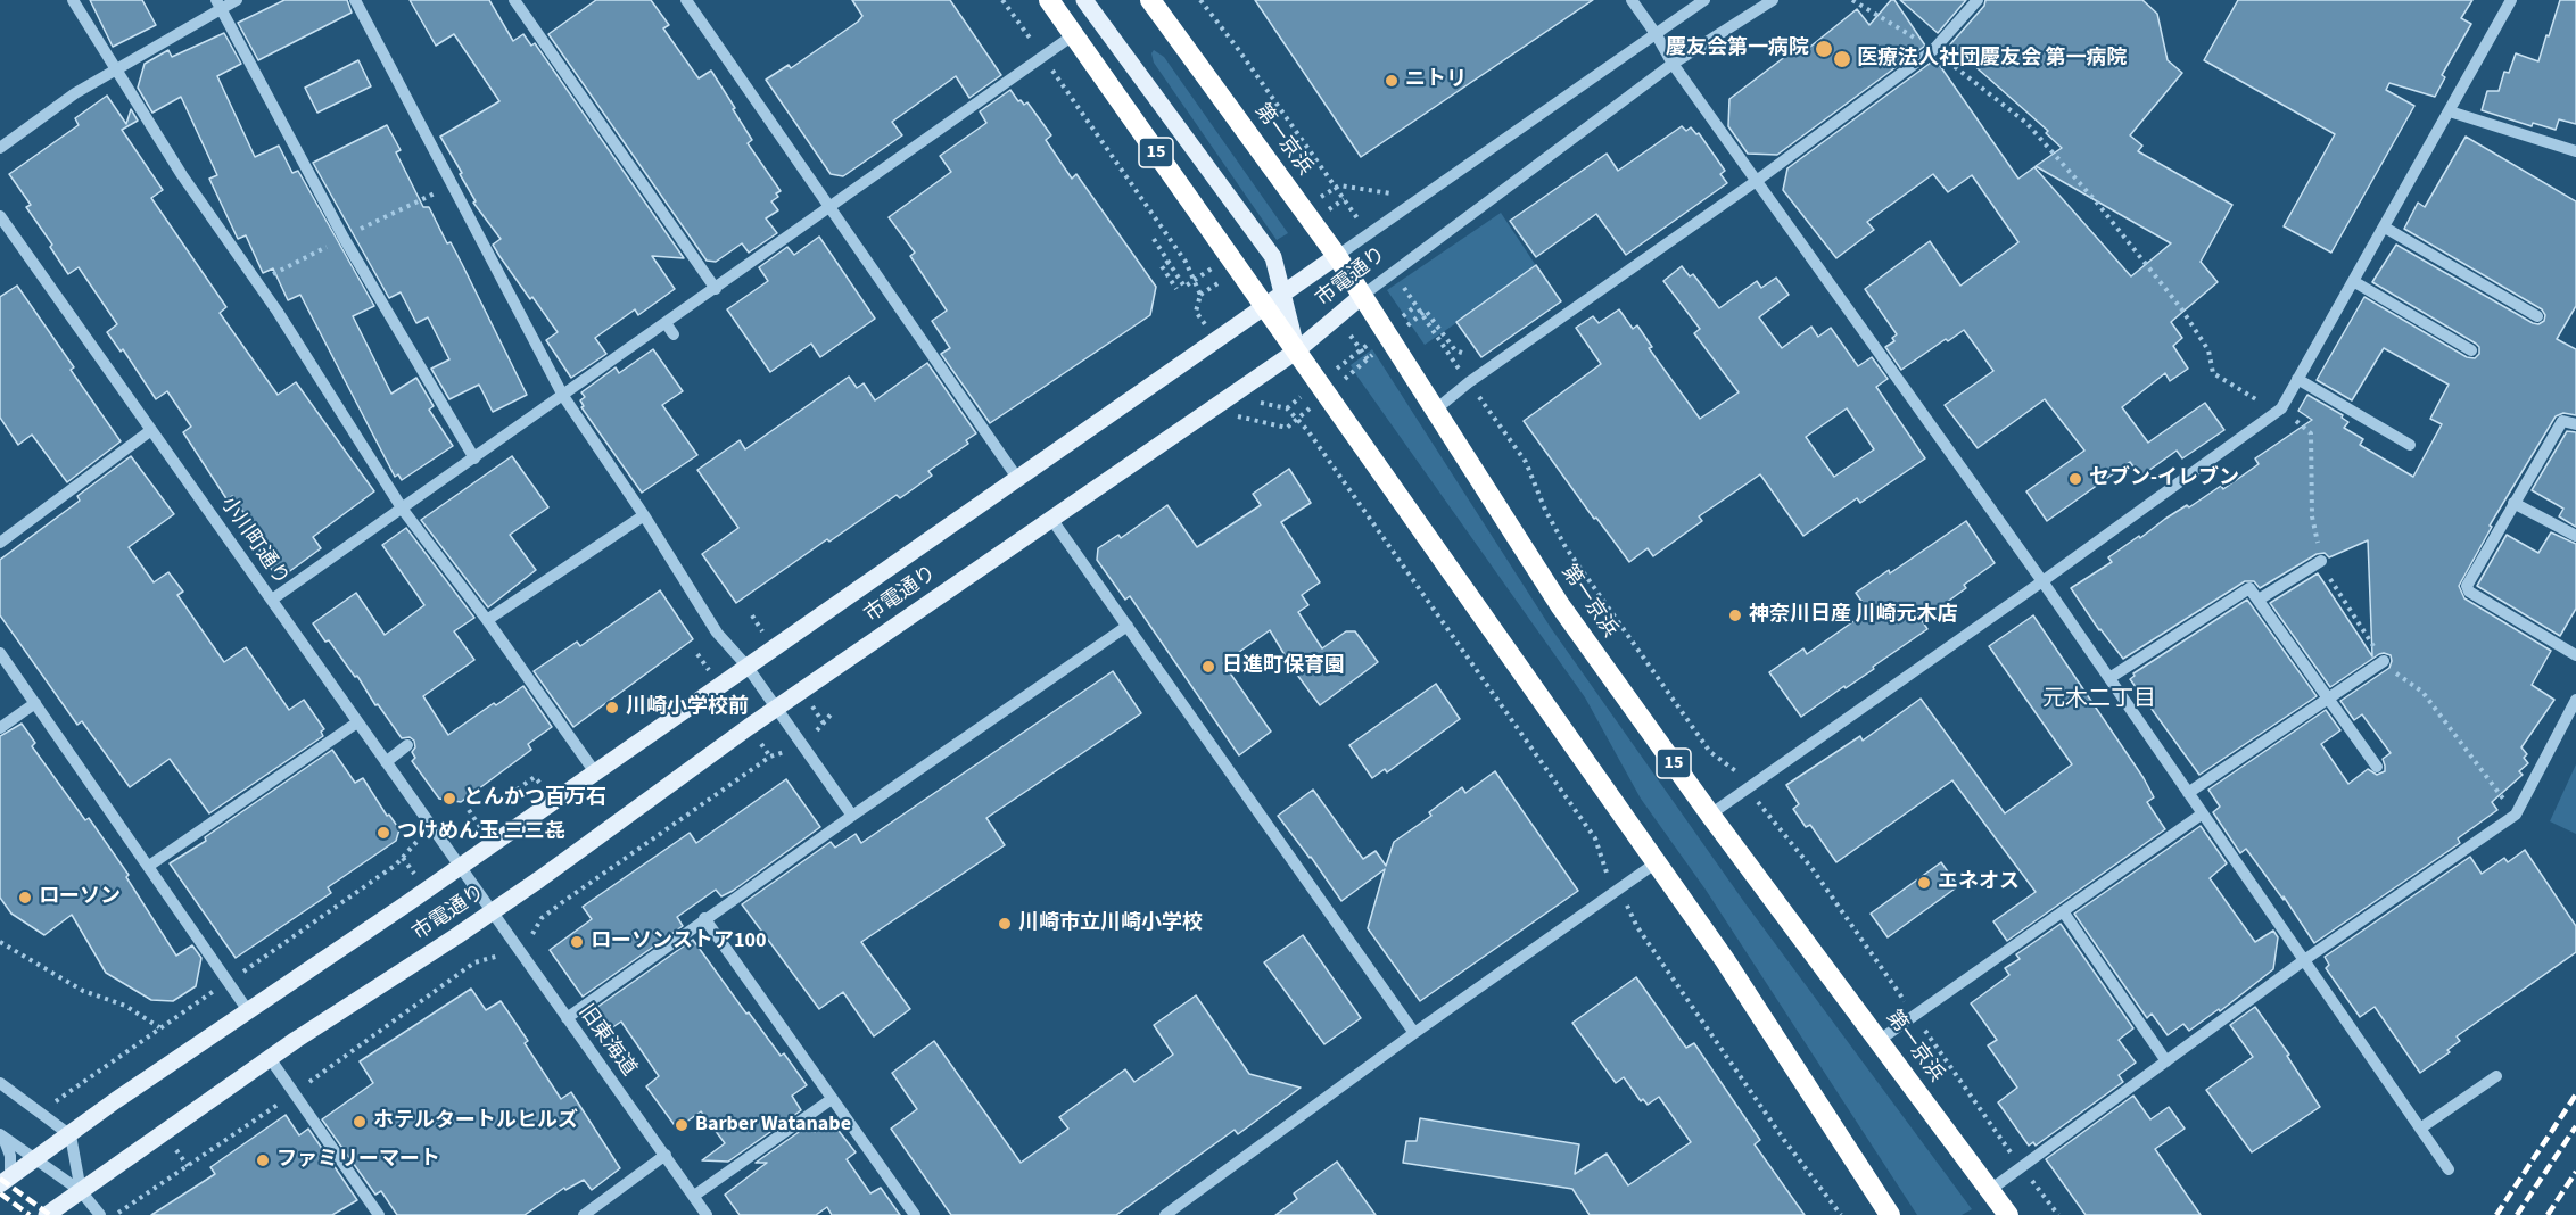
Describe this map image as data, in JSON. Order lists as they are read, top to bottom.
{
  "streets": {
    "highway": ["第一京浜", "15"],
    "main road": ["市電通り"],
    "street": ["小川町通り", "旧東海道"]
  },
  "crossings": [
    ["第一京浜", "市電通り"],
    ["15", "市電通り"],
    ["市電通り", "小川町通り"],
    ["市電通り", "旧東海道"],
    ["小川町通り", "旧東海道"]
  ],
  "districts": ["元木二丁目"],
  "places": [
    "慶友会第一病院",
    "医療法人社団慶友会 第一病院",
    "ニトリ",
    "セブン-イレブン",
    "神奈川日産 川崎元木店",
    "日進町保育園",
    "川崎小学校前",
    "とんかつ百万石",
    "つけめん玉 三三㐂",
    "エネオス",
    "ローソン",
    "川崎市立川崎小学校",
    "ローソンストア100",
    "ホテルタートルヒルズ",
    "Barber Watanabe",
    "ファミリーマート"
  ]
}
